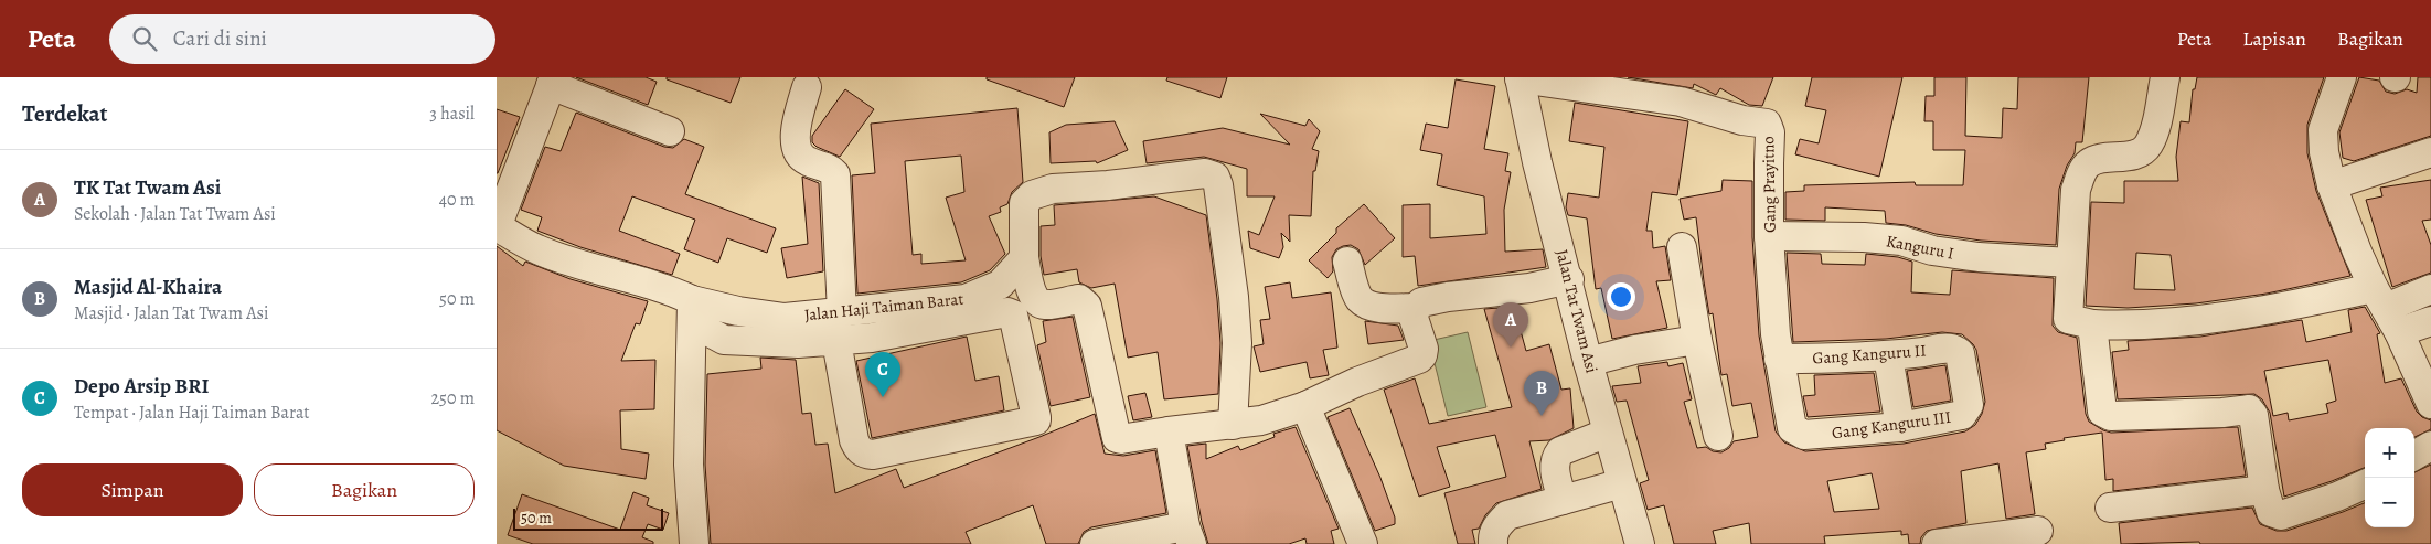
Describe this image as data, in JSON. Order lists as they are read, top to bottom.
{
  "streets": {
    "street": [
      "Gang Prayitno",
      "Kanguru I",
      "Jalan Haji Taiman Barat",
      "Jalan Tat Twam Asi",
      "Gang Kanguru II",
      "Gang Kanguru III"
    ]
  },
  "crossings": [
    ["Gang Prayitno", "Kanguru I"],
    ["Gang Prayitno", "Jalan Tat Twam Asi"],
    ["Gang Prayitno", "Gang Kanguru II"],
    ["Gang Prayitno", "Gang Kanguru III"],
    ["Gang Kanguru II", "Gang Kanguru III"]
  ],
  "scale_bar": "50 m",
  "page": {
    "header": "Peta",
    "search": "Cari di sini",
    "nav": ["Peta", "Lapisan", "Bagikan"],
    "heading": ["Terdekat", "3 hasil"],
    "list": [
      {
        "mark": "A",
        "name": "TK Tat Twam Asi",
        "note": "Sekolah · Jalan Tat Twam Asi",
        "value": "40 m"
      },
      {
        "mark": "B",
        "name": "Masjid Al-Khaira",
        "note": "Masjid · Jalan Tat Twam Asi",
        "value": "50 m"
      },
      {
        "mark": "C",
        "name": "Depo Arsip BRI",
        "note": "Tempat · Jalan Haji Taiman Barat",
        "value": "250 m"
      }
    ],
    "pins": ["A", "C", "B"],
    "map_buttons": ["+", "−"],
    "buttons": ["Simpan", "Bagikan"],
    "scale": "50 m"
  }
}
